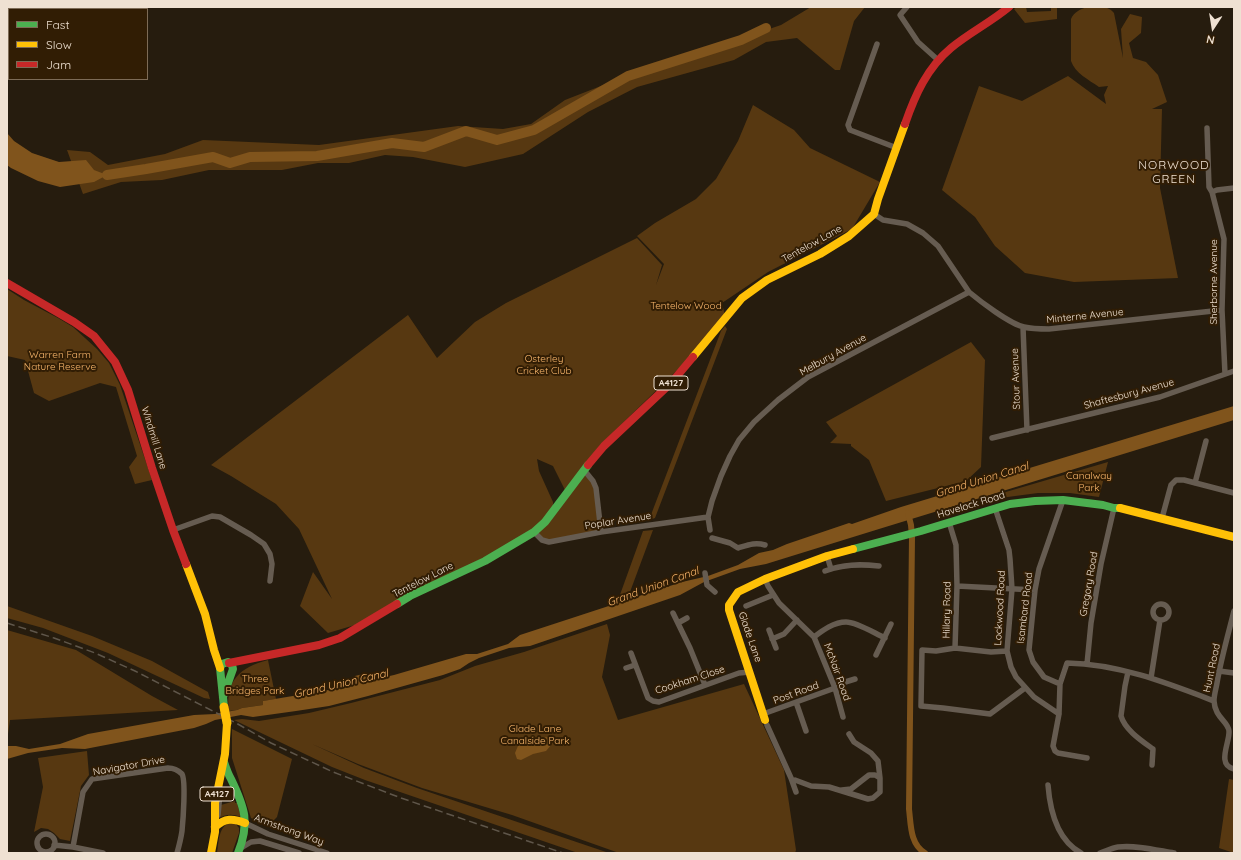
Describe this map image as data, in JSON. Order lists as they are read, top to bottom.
{
  "streets": {
    "main road": [
      "Tentelow Lane",
      "A4127",
      "Windmill Lane",
      "Havelock Road",
      "Glade Lane"
    ],
    "street": [
      "Sherborne Avenue",
      "Minterne Avenue",
      "Melbury Avenue",
      "Stour Avenue",
      "Shaftesbury Avenue",
      "Poplar Avenue",
      "Gregory Road",
      "Lockwood Road",
      "Isambard Road",
      "Hillary Road",
      "Hunt Road",
      "McNair Road",
      "Cookham Close",
      "Post Road",
      "Navigator Drive",
      "Armstrong Way"
    ]
  },
  "crossings": [
    ["Tentelow Lane", "Minterne Avenue"],
    ["Tentelow Lane", "Windmill Lane"],
    ["Tentelow Lane", "Poplar Avenue"],
    ["Sherborne Avenue", "Minterne Avenue"],
    ["Sherborne Avenue", "Shaftesbury Avenue"],
    ["Minterne Avenue", "Melbury Avenue"],
    ["Minterne Avenue", "Stour Avenue"],
    ["Melbury Avenue", "Poplar Avenue"],
    ["Stour Avenue", "Shaftesbury Avenue"],
    ["Windmill Lane", "Armstrong Way"],
    ["Havelock Road", "Gregory Road"],
    ["Havelock Road", "Lockwood Road"],
    ["Havelock Road", "Isambard Road"],
    ["Havelock Road", "Hillary Road"],
    ["Havelock Road", "Glade Lane"],
    ["Havelock Road", "McNair Road"],
    ["Lockwood Road", "Hillary Road"],
    ["Glade Lane", "McNair Road"],
    ["Glade Lane", "Cookham Close"],
    ["Glade Lane", "Post Road"],
    ["McNair Road", "Post Road"]
  ],
  "districts": ["NORWOOD GREEN"],
  "water": ["Grand Union Canal"],
  "parks": [
    "Tentelow Wood",
    "Warren Farm Nature Reserve",
    "Osterley Cricket Club",
    "Canalway Park",
    "Three Bridges Park",
    "Glade Lane Canalside Park"
  ],
  "legend": ["Fast", "Slow", "Jam"],
  "north": "bottom"
}
